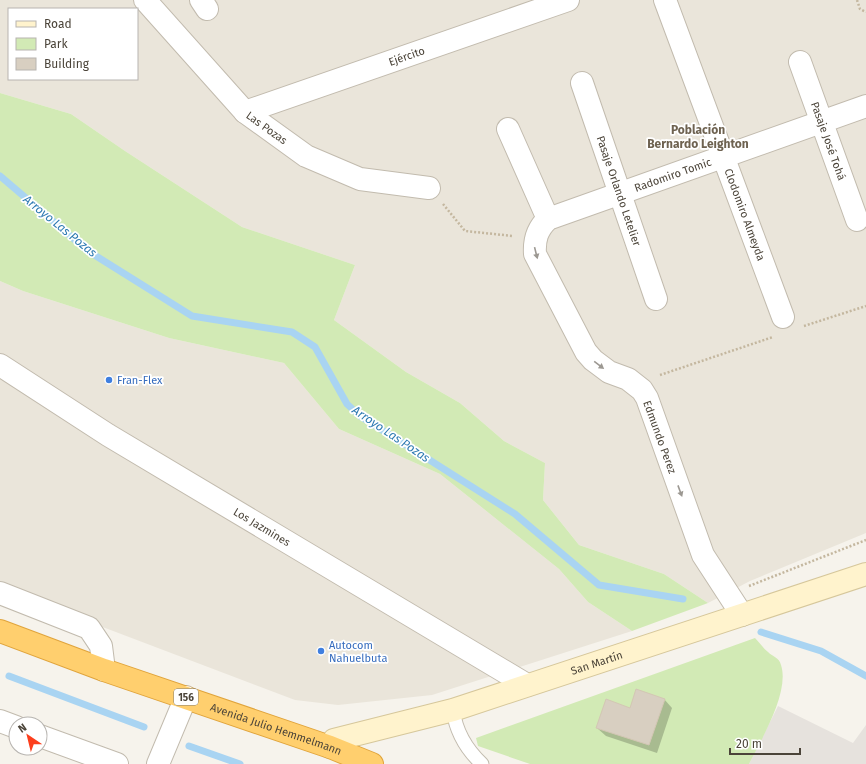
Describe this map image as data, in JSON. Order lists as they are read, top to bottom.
{
  "streets": {
    "highway": ["156", "Avenida Julio Hemmelmann"],
    "street": [
      "Ejército",
      "Las Pozas",
      "Pasaje José Tohá",
      "Radomiro Tomic",
      "Pasaje Orlando Letelier",
      "Clodomiro Almeyda",
      "Edmundo Perez",
      "Los Jazmines",
      "San Martín"
    ]
  },
  "crossings": [
    ["Ejército", "Las Pozas"],
    ["Pasaje José Tohá", "Radomiro Tomic"],
    ["Radomiro Tomic", "Pasaje Orlando Letelier"],
    ["Radomiro Tomic", "Clodomiro Almeyda"],
    ["Edmundo Perez", "San Martín"],
    ["Los Jazmines", "San Martín"],
    ["San Martín", "Avenida Julio Hemmelmann"]
  ],
  "one_way": ["Edmundo Perez"],
  "districts": ["Población Bernardo Leighton"],
  "water": ["Arroyo Las Pozas"],
  "places": ["Fran-Flex", "Autocom Nahuelbuta"],
  "legend": ["Road", "Park", "Building"],
  "scale_bar": "20 m",
  "north": "top left"
}
